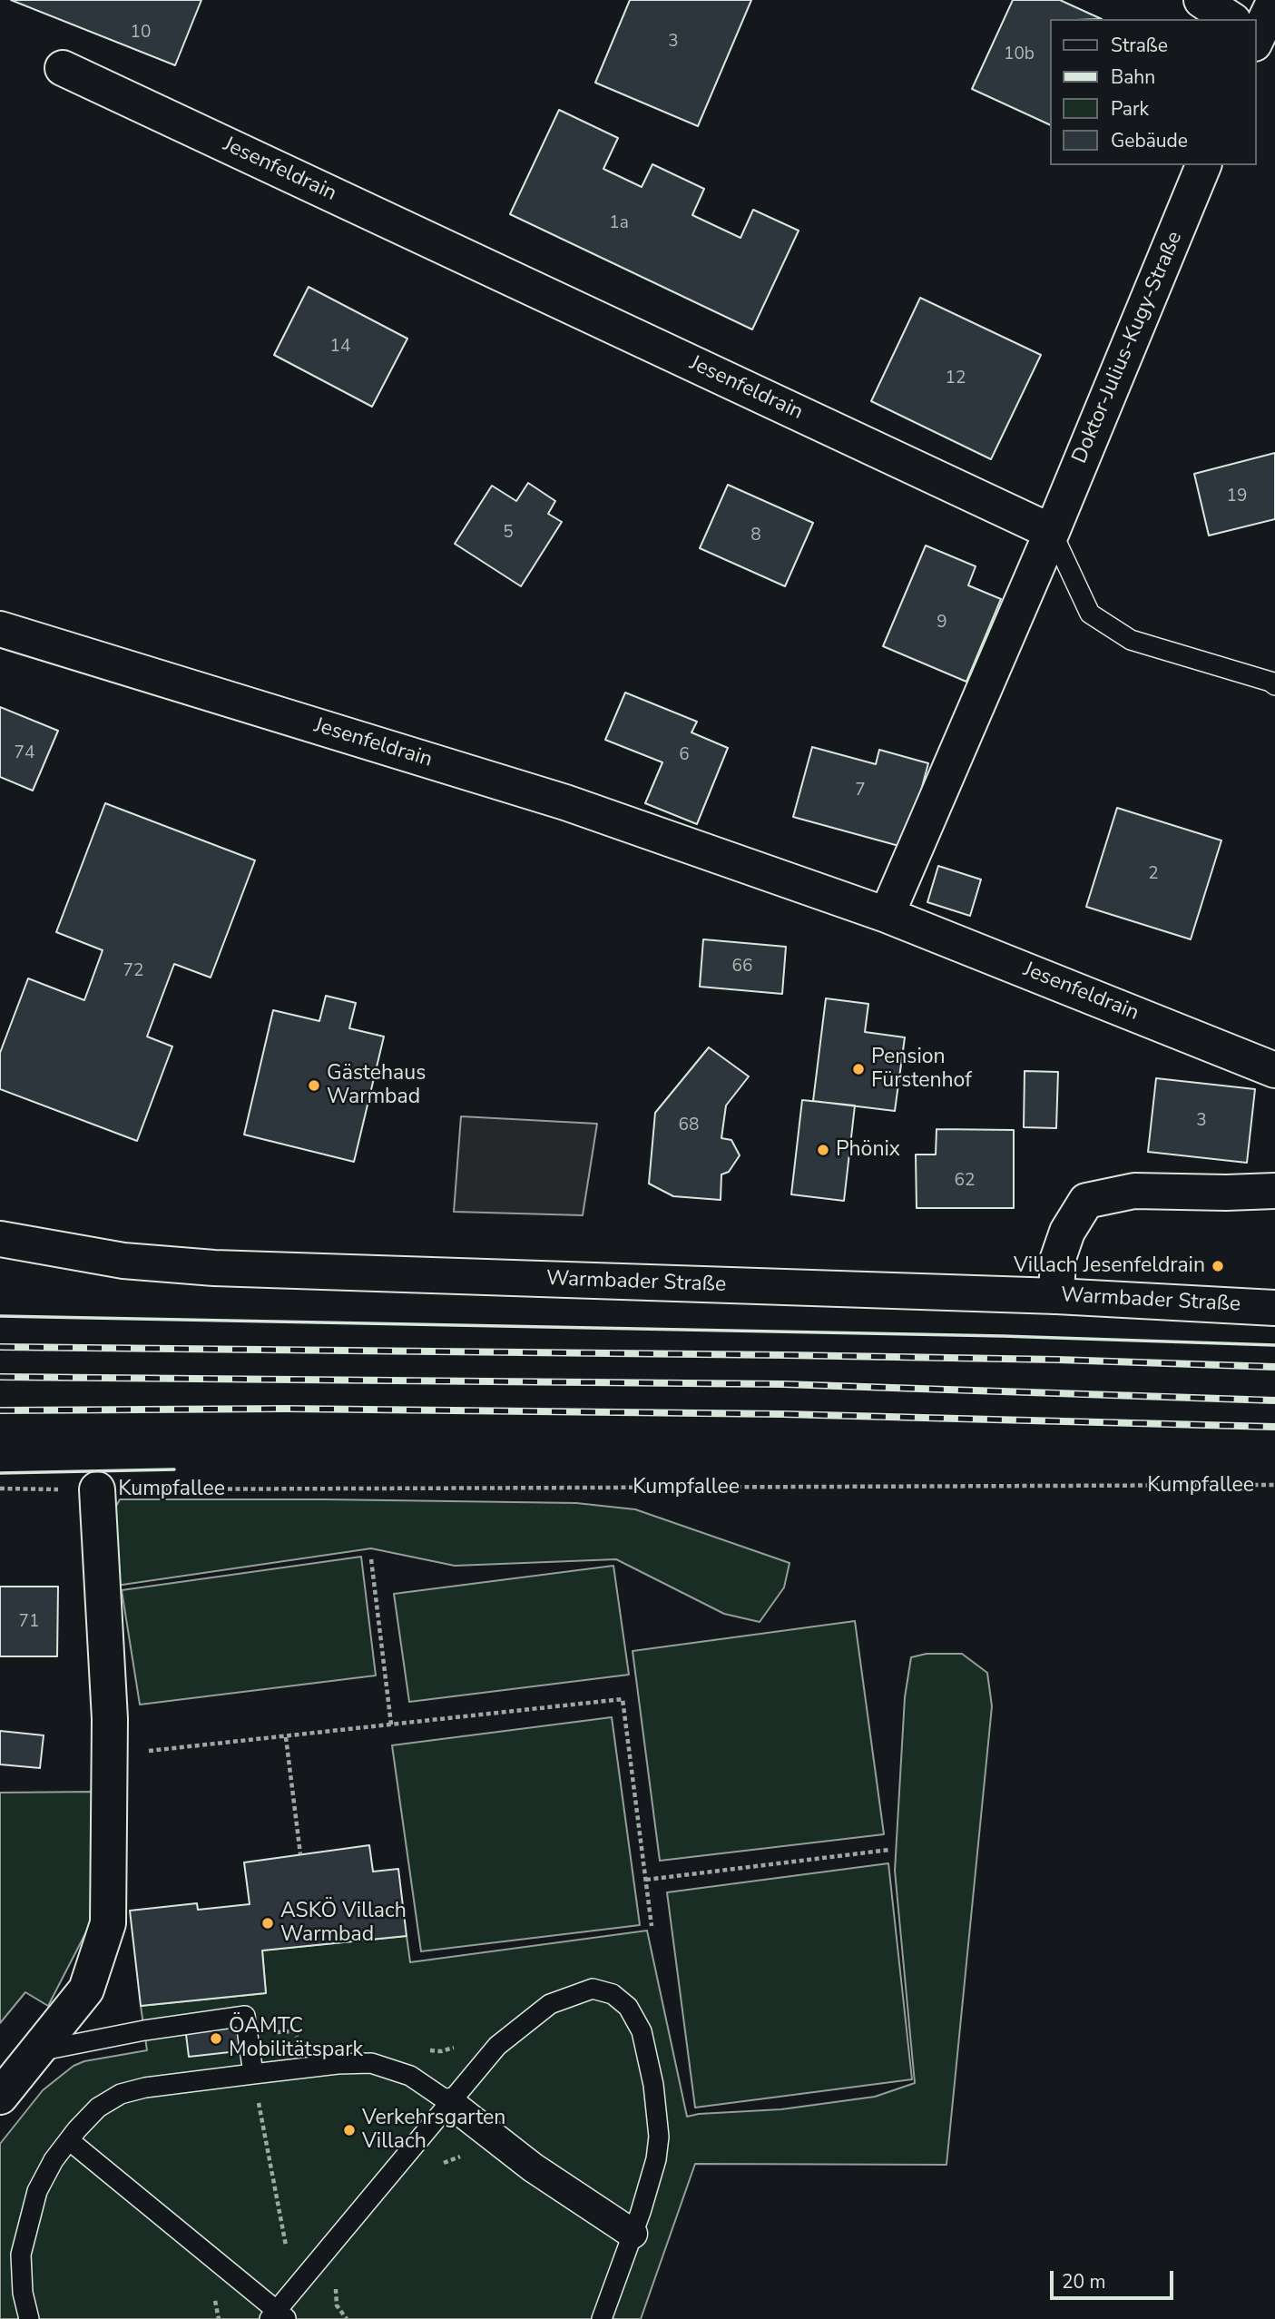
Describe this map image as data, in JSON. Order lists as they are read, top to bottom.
{
  "streets": {
    "street": [
      "Jesenfeldrain",
      "Doktor-Julius-Kugy-Straße",
      "Warmbader Straße",
      "Kumpfallee"
    ]
  },
  "crossings": [
    ["Jesenfeldrain", "Doktor-Julius-Kugy-Straße"]
  ],
  "places": [
    "Pension Fürstenhof",
    "Gästehaus Warmbad",
    "Phönix",
    "Villach Jesenfeldrain",
    "ASKÖ Villach Warmbad",
    "ÖAMTC Mobilitätspark",
    "Verkehrsgarten Villach"
  ],
  "house_numbers": [
    "10",
    "3",
    "10b",
    "1a",
    "14",
    "12",
    "19",
    "5",
    "8",
    "9",
    "74",
    "6",
    "7",
    "2",
    "66",
    "72",
    "3",
    "68",
    "62",
    "71"
  ],
  "legend": [
    "Straße",
    "Bahn",
    "Park",
    "Gebäude"
  ],
  "scale_bar": "20 m"
}
